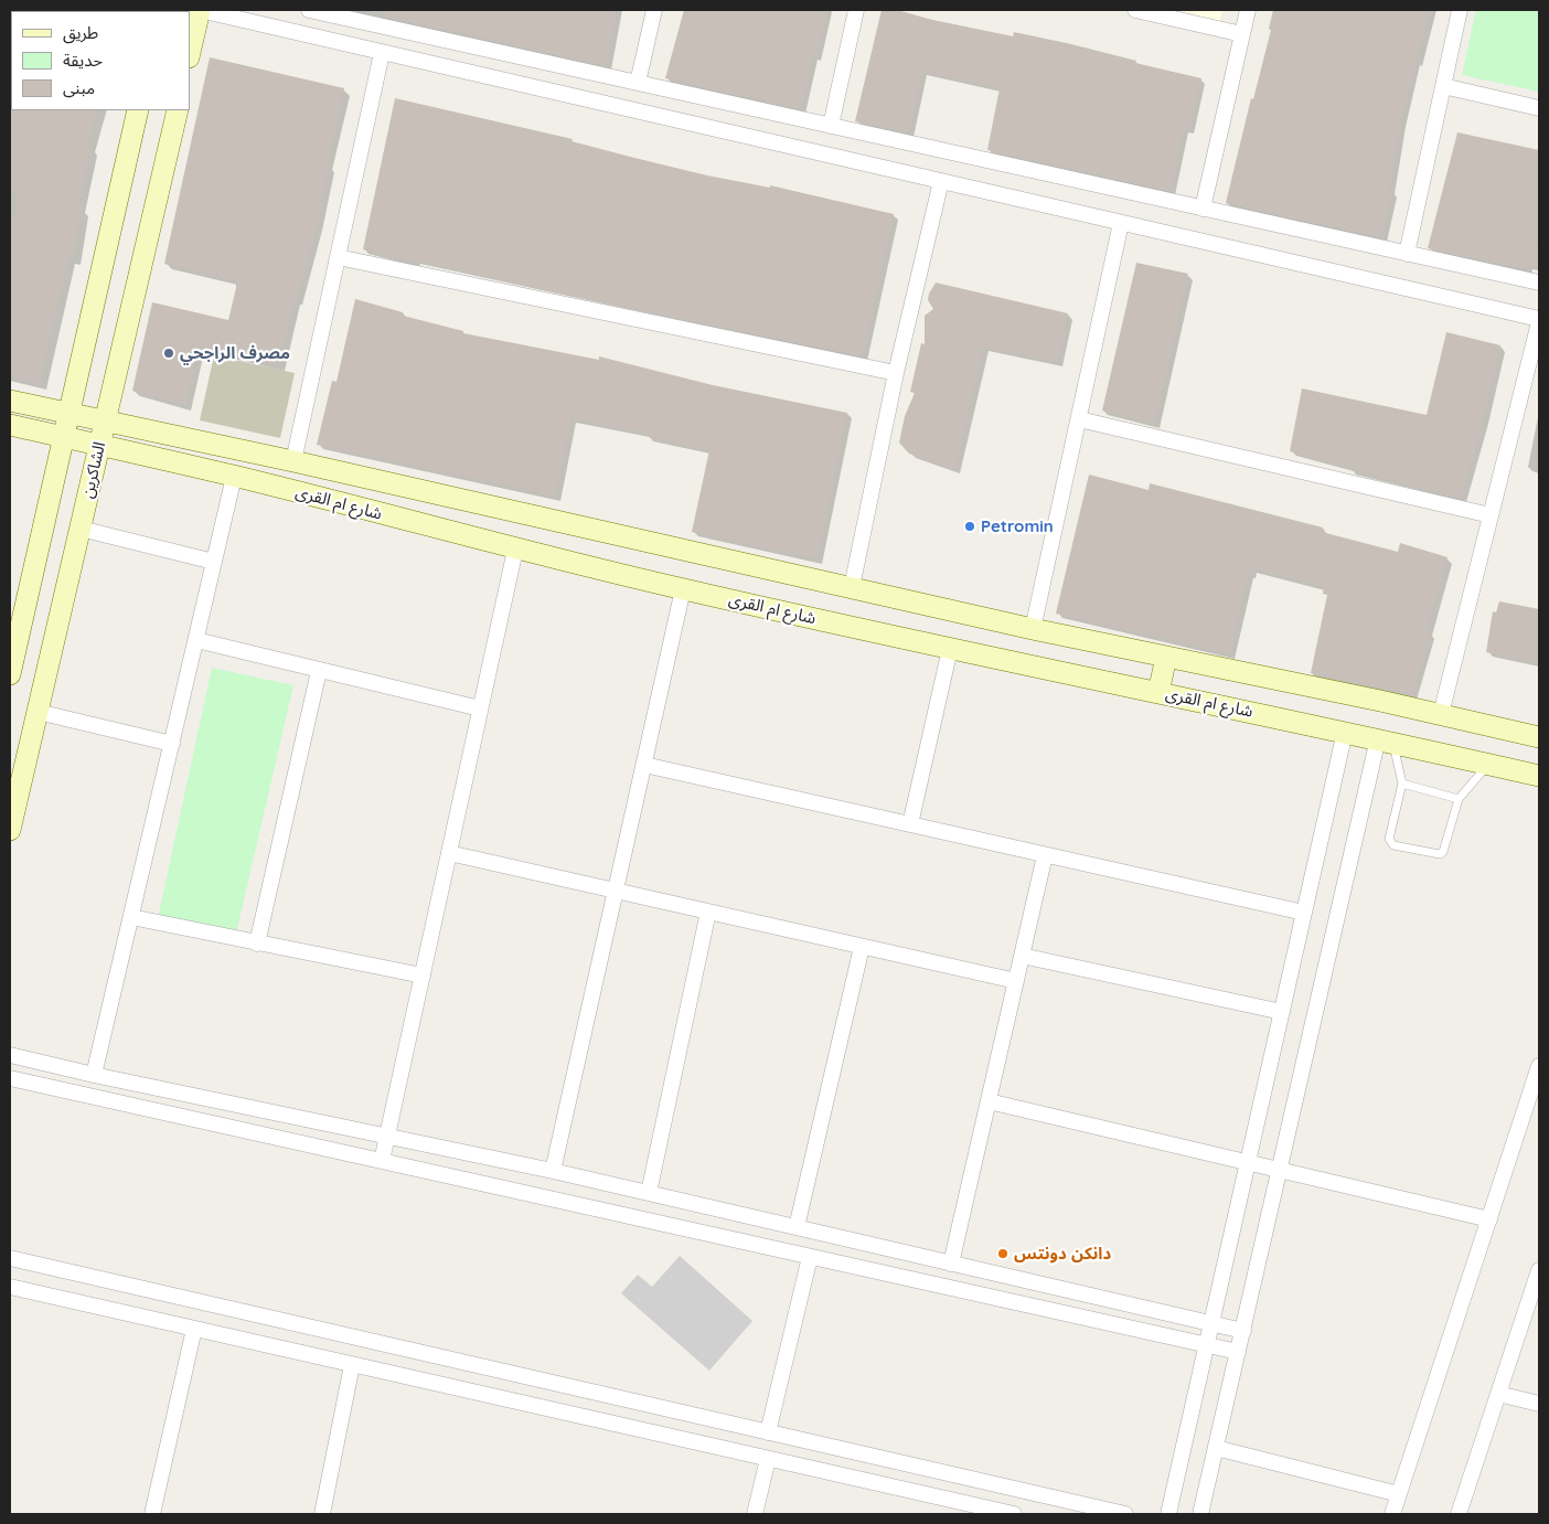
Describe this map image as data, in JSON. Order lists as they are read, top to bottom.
{
  "streets": {
    "main road": ["الشاكرين", "شارع ام القرى"]
  },
  "crossings": [
    ["الشاكرين", "شارع ام القرى"]
  ],
  "places": ["مصرف الراجحي", "Petromin", "دانكن دونتس"],
  "legend": ["طريق", "حديقة", "مبنى"]
}
